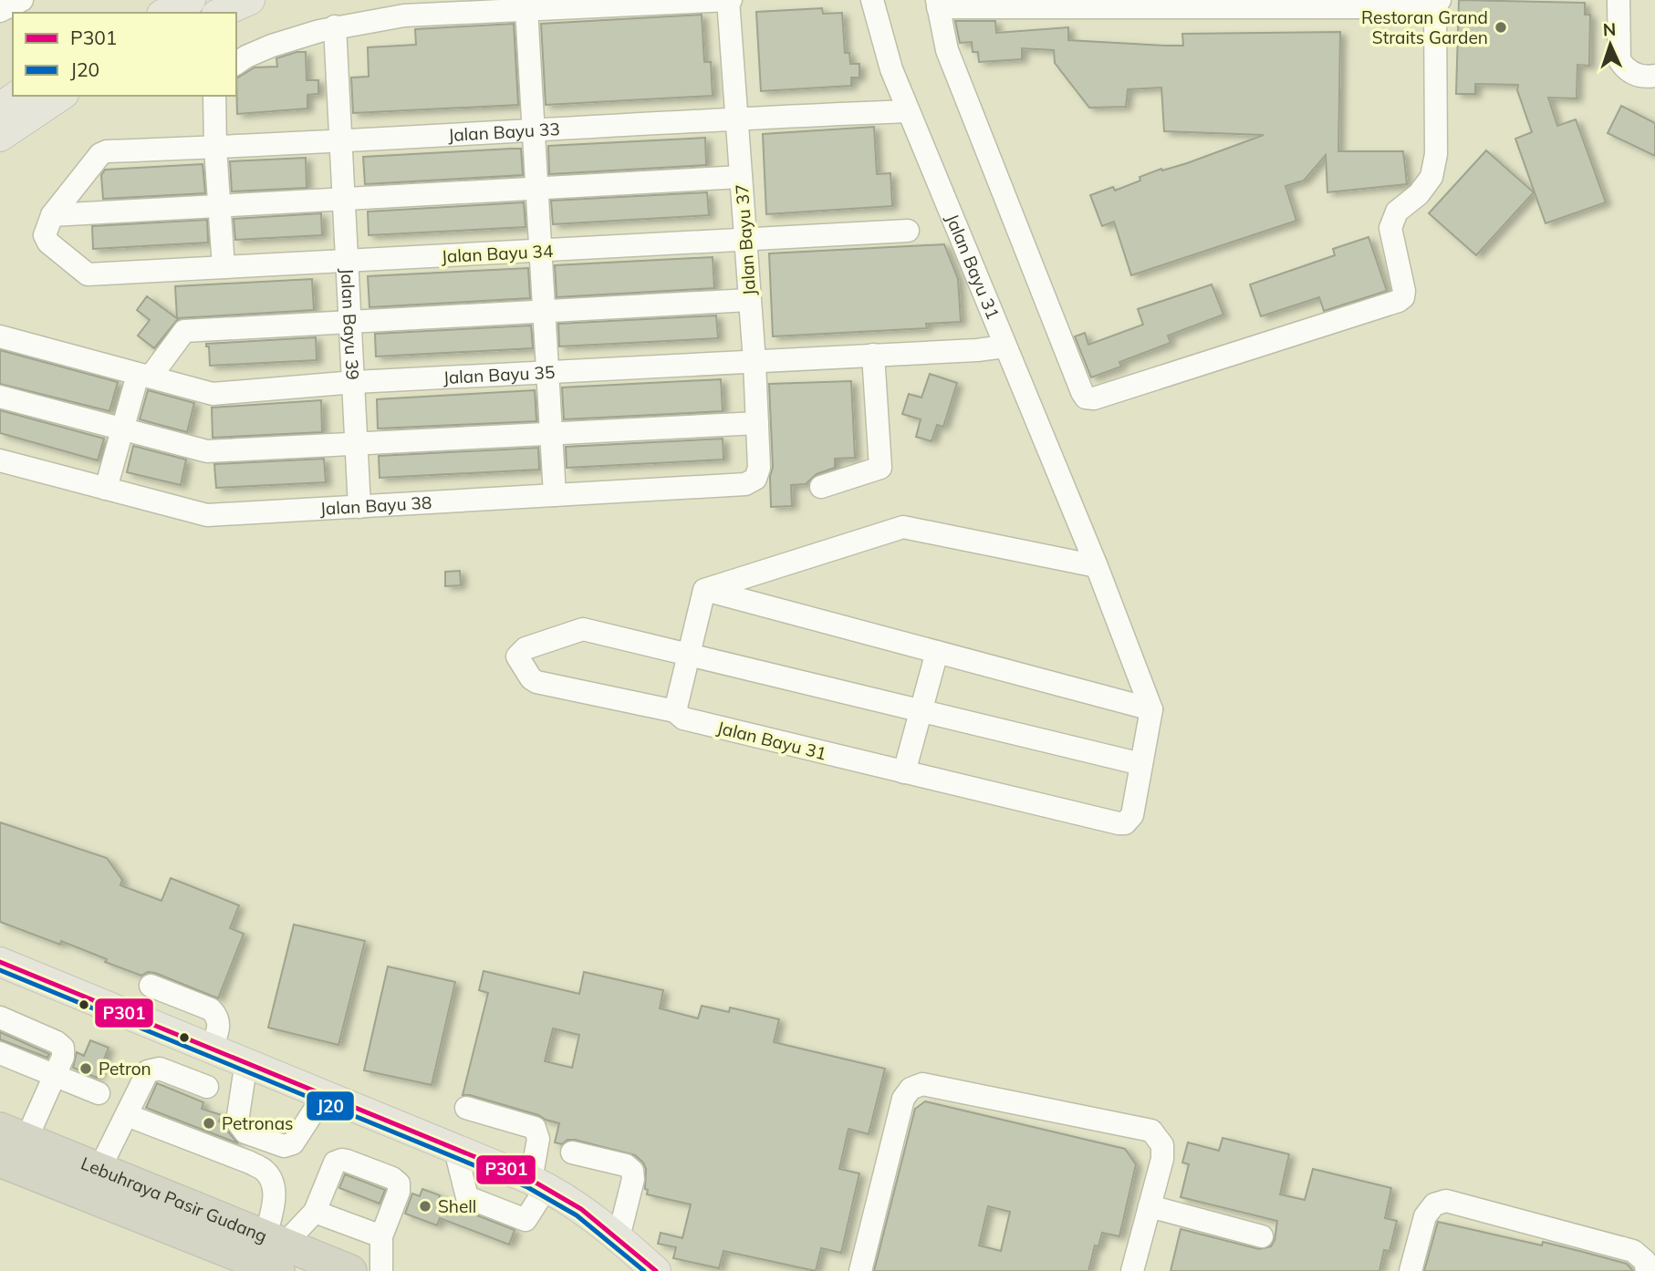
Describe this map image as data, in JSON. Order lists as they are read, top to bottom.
{
  "streets": {
    "highway": ["Lebuhraya Pasir Gudang"],
    "street": [
      "Jalan Bayu 33",
      "Jalan Bayu 37",
      "Jalan Bayu 34",
      "Jalan Bayu 31",
      "Jalan Bayu 39",
      "Jalan Bayu 35",
      "Jalan Bayu 38"
    ]
  },
  "crossings": [
    ["Jalan Bayu 33", "Jalan Bayu 37"],
    ["Jalan Bayu 33", "Jalan Bayu 34"],
    ["Jalan Bayu 33", "Jalan Bayu 31"],
    ["Jalan Bayu 33", "Jalan Bayu 39"],
    ["Jalan Bayu 37", "Jalan Bayu 34"],
    ["Jalan Bayu 37", "Jalan Bayu 35"],
    ["Jalan Bayu 37", "Jalan Bayu 38"],
    ["Jalan Bayu 34", "Jalan Bayu 39"],
    ["Jalan Bayu 31", "Jalan Bayu 35"],
    ["Jalan Bayu 39", "Jalan Bayu 35"],
    ["Jalan Bayu 39", "Jalan Bayu 38"]
  ],
  "places": [
    "Restoran Grand Straits Garden",
    "Petron",
    "Petronas",
    "Shell"
  ],
  "lines": ["transit line P301", "transit line J20"],
  "legend": ["P301", "J20"],
  "north": "top"
}
